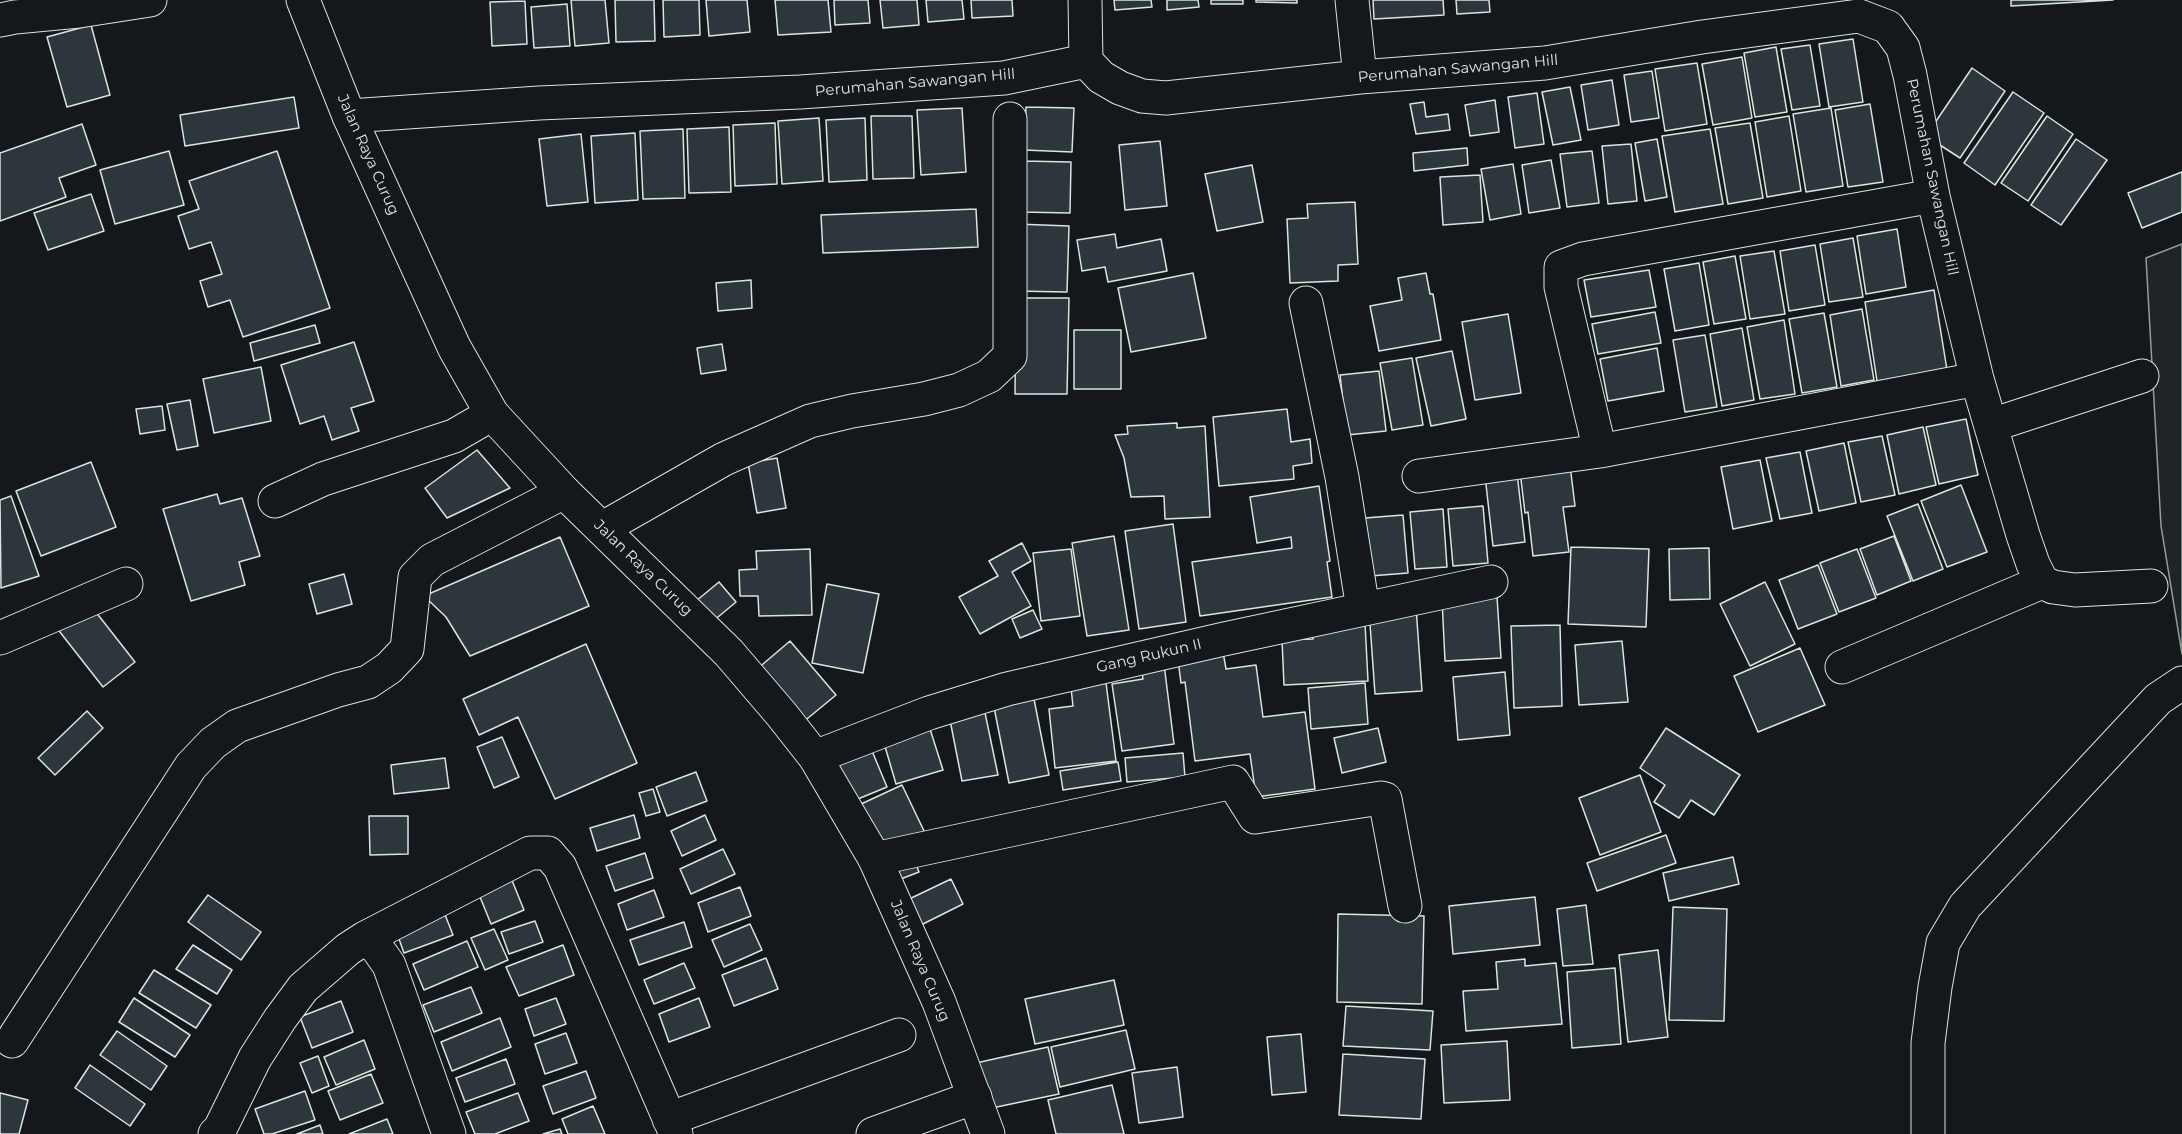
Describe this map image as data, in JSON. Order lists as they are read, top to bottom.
{
  "streets": {
    "street": ["Perumahan Sawangan Hill", "Jalan Raya Curug", "Gang Rukun II"]
  },
  "crossings": [
    ["Perumahan Sawangan Hill", "Jalan Raya Curug"],
    ["Jalan Raya Curug", "Gang Rukun II"]
  ]
}
